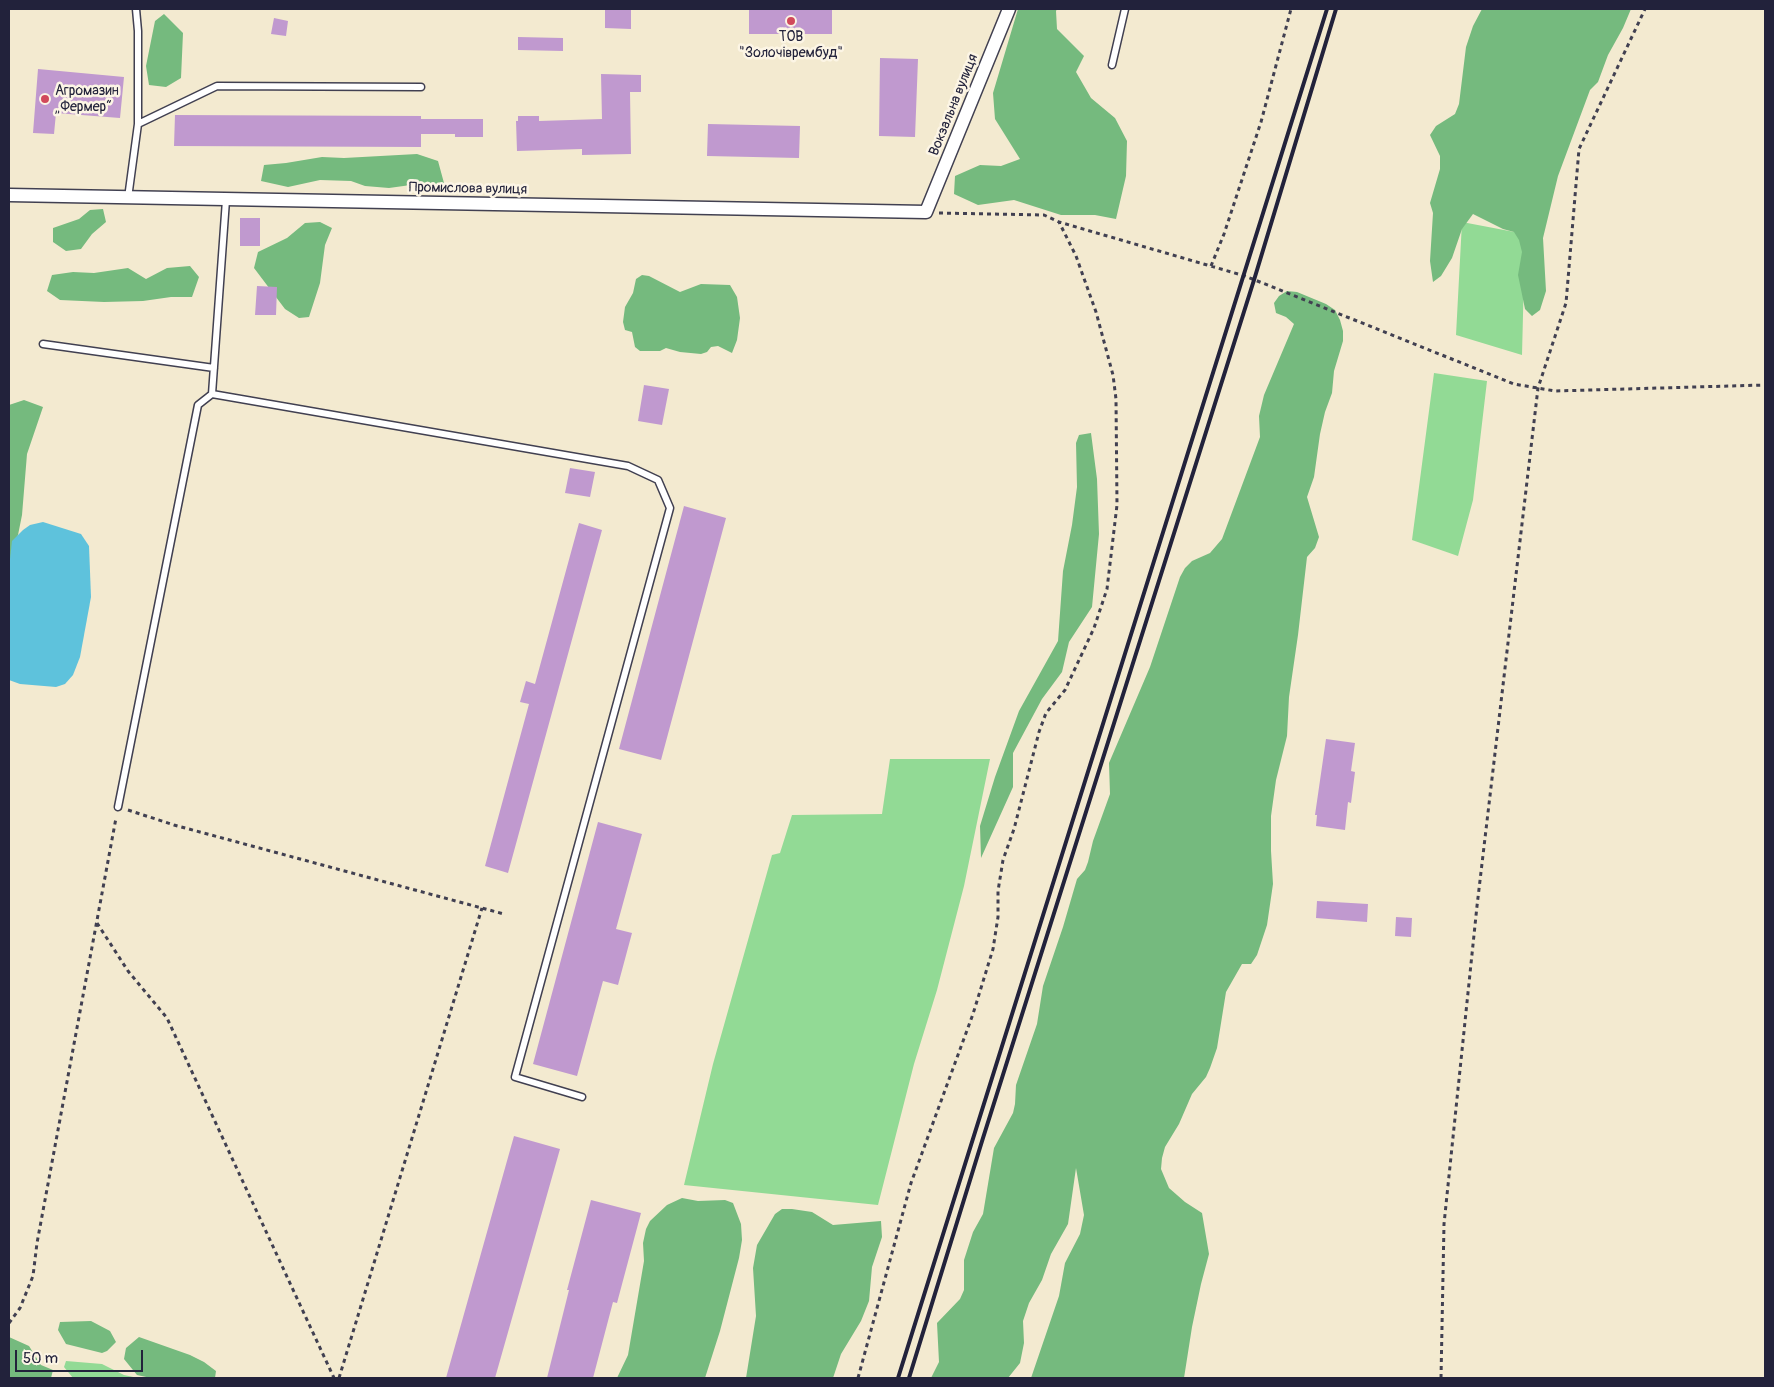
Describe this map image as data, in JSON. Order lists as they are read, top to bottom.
{
  "streets": {
    "street": ["Вокзальна вулиця", "Промислова вулиця"]
  },
  "crossings": [
    ["Вокзальна вулиця", "Промислова вулиця"]
  ],
  "places": ["ТОВ \"Золочіврембуд\"", "Агромазин „Фермер“"],
  "scale_bar": "50 m"
}
